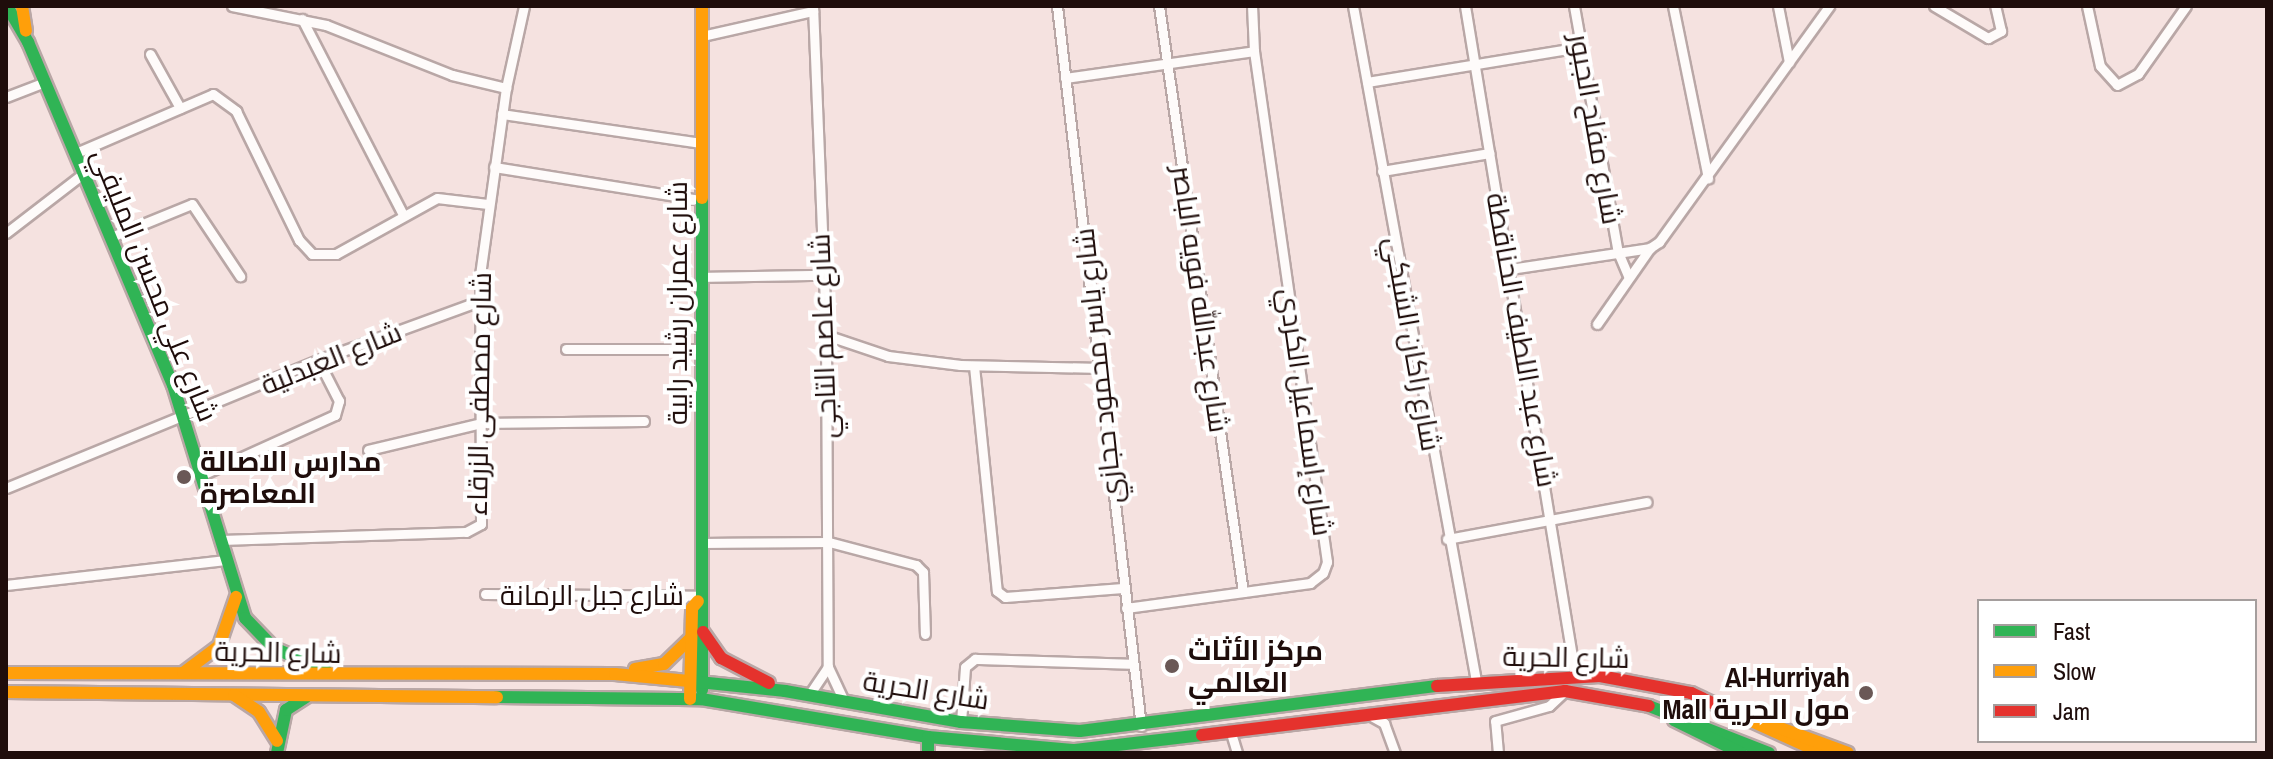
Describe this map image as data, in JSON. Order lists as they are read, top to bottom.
{
  "streets": {
    "main road": ["شارع علي محسن المليفي", "شارع عمران رشيد رابية", "شارع الحرية"],
    "street": [
      "شارع مفلح الجبور",
      "شارع عبدالله فويه الباصر",
      "شارع عاصم التاجي",
      "شارع عبد اللطيف الحناقطة",
      "شارع راكان الشبكي",
      "شارع العبدلية",
      "شارع ياسر محمود حجازي",
      "شارع مصطفى الزرقاء",
      "شارع إسماعيل الكردي",
      "شارع جبل الرمانة"
    ]
  },
  "crossings": [
    ["شارع علي محسن المليفي", "شارع العبدلية"],
    ["شارع علي محسن المليفي", "شارع مصطفى الزرقاء"],
    ["شارع علي محسن المليفي", "شارع الحرية"],
    ["شارع عبدالله فويه الباصر", "شارع إسماعيل الكردي"],
    ["شارع عمران رشيد رابية", "شارع جبل الرمانة"],
    ["شارع عمران رشيد رابية", "شارع الحرية"],
    ["شارع عاصم التاجي", "شارع الحرية"],
    ["شارع عبد اللطيف الحناقطة", "شارع الحرية"],
    ["شارع راكان الشبكي", "شارع الحرية"],
    ["شارع العبدلية", "شارع مصطفى الزرقاء"],
    ["شارع ياسر محمود حجازي", "شارع إسماعيل الكردي"],
    ["شارع ياسر محمود حجازي", "شارع الحرية"]
  ],
  "places": ["مدارس الاصالة المعاصرة", "مركز الأثاث العالمي", "ِAl-Hurriyah Mall مول الحرية"],
  "legend": ["Fast", "Slow", "Jam"]
}
